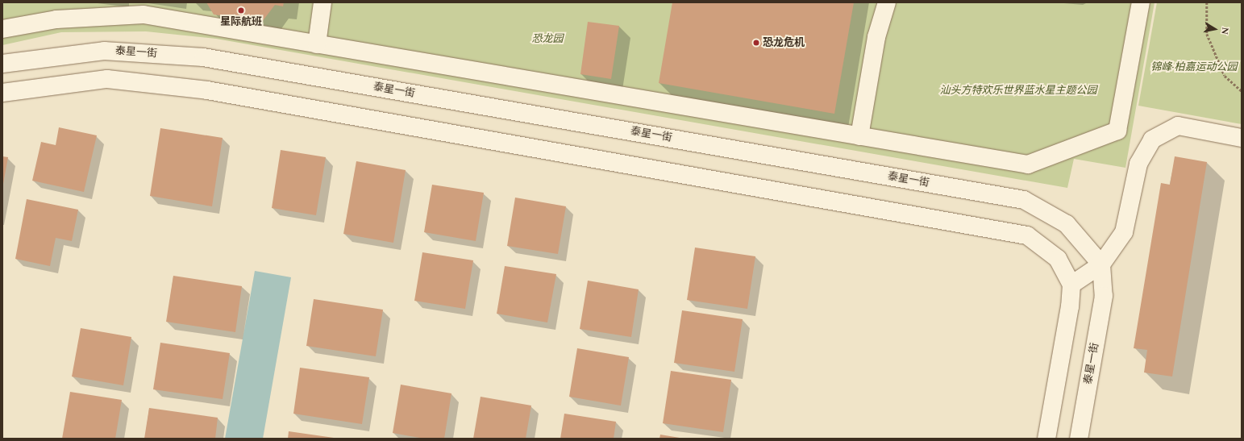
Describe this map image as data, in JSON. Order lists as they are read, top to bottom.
{
  "streets": {
    "street": ["泰星一街"]
  },
  "parks": ["恐龙园", "锦峰·柏嘉运动公园", "汕头方特欢乐世界蓝水星主题公园"],
  "places": ["星际航班", "恐龙危机"],
  "north": "right"
}
